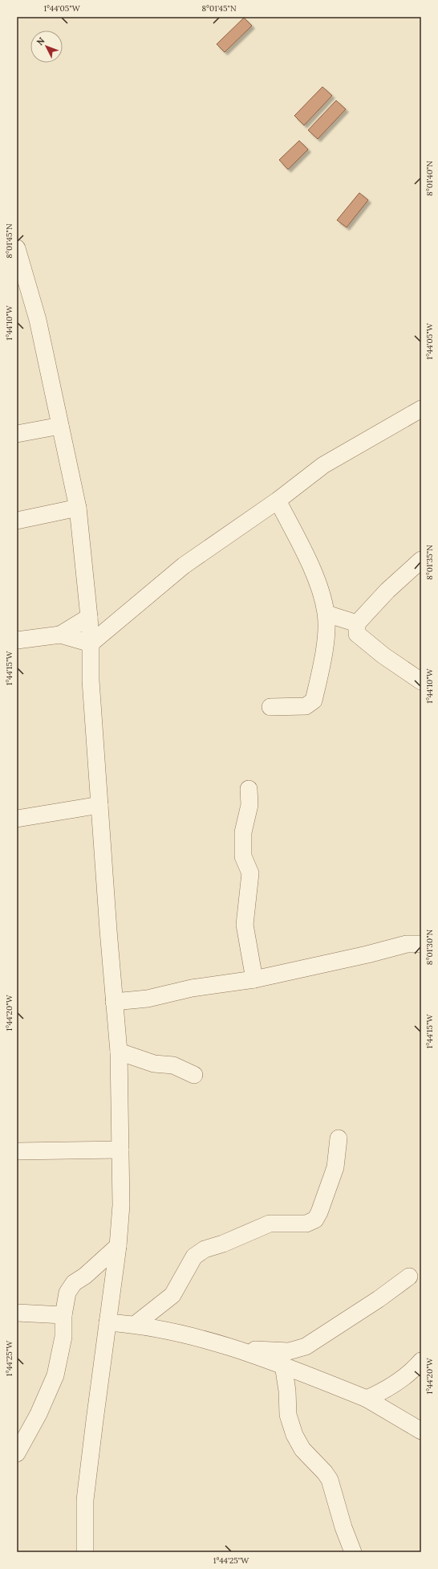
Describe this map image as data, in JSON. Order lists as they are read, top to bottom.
{
  "north": "top left",
  "coordinates": [
    "1°44'05\"W",
    "8°01'45\"N",
    "8°01'40\"N",
    "1°44'10\"W",
    "8°01'35\"N",
    "1°44'15\"W",
    "8°01'30\"N",
    "1°44'20\"W",
    "1°44'25\"W"
  ]
}
